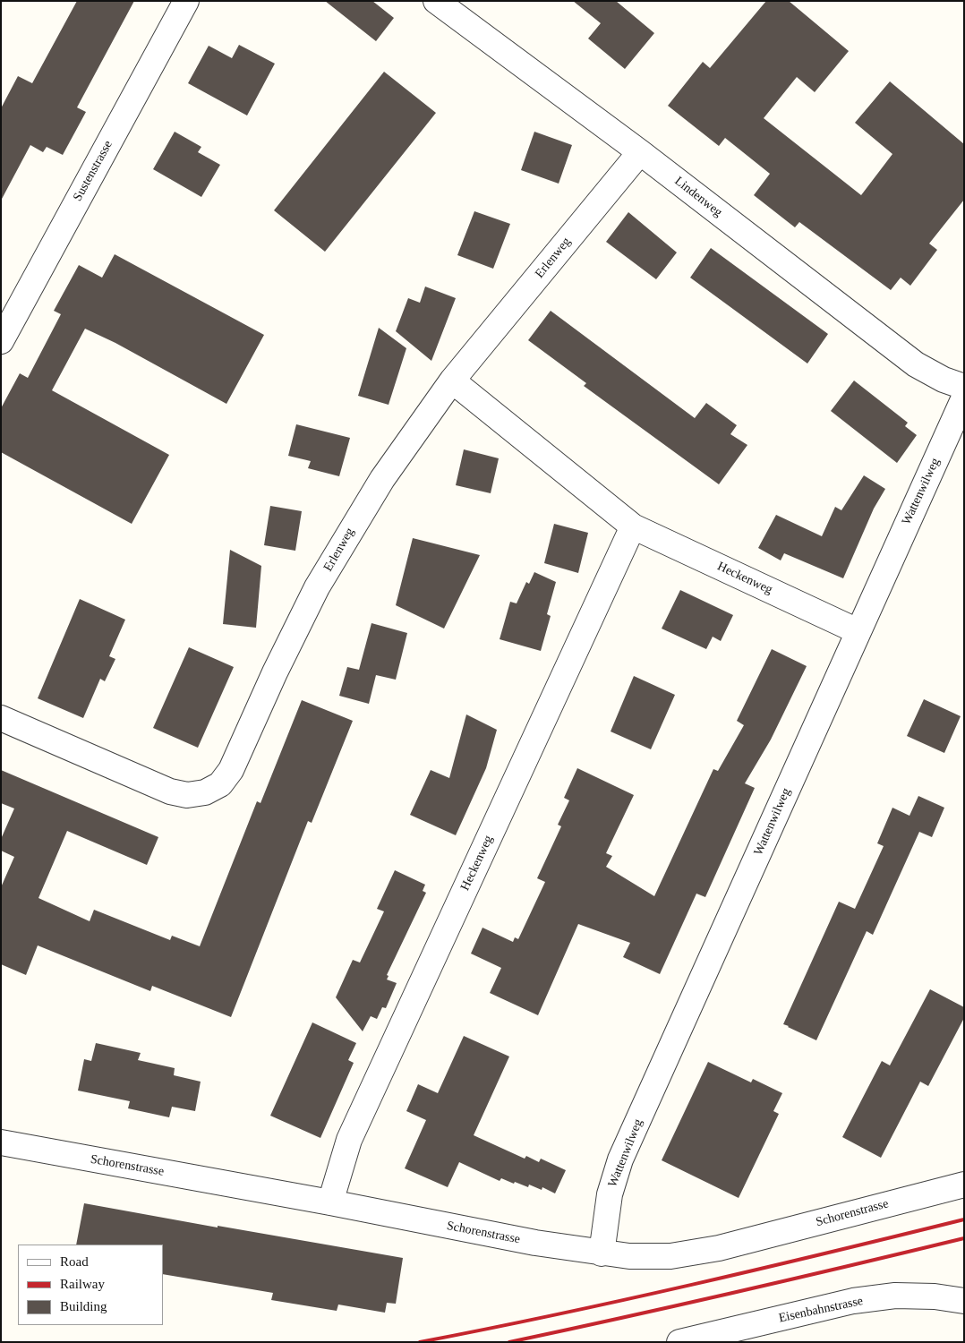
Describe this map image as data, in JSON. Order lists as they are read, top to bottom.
{
  "streets": {
    "street": [
      "Sustenstrasse",
      "Lindenweg",
      "Erlenweg",
      "Wattenwilweg",
      "Heckenweg",
      "Schorenstrasse",
      "Eisenbahnstrasse"
    ]
  },
  "crossings": [
    ["Lindenweg", "Erlenweg"],
    ["Erlenweg", "Heckenweg"],
    ["Wattenwilweg", "Heckenweg"],
    ["Wattenwilweg", "Schorenstrasse"],
    ["Heckenweg", "Schorenstrasse"]
  ],
  "legend": ["Road", "Railway", "Building"]
}
